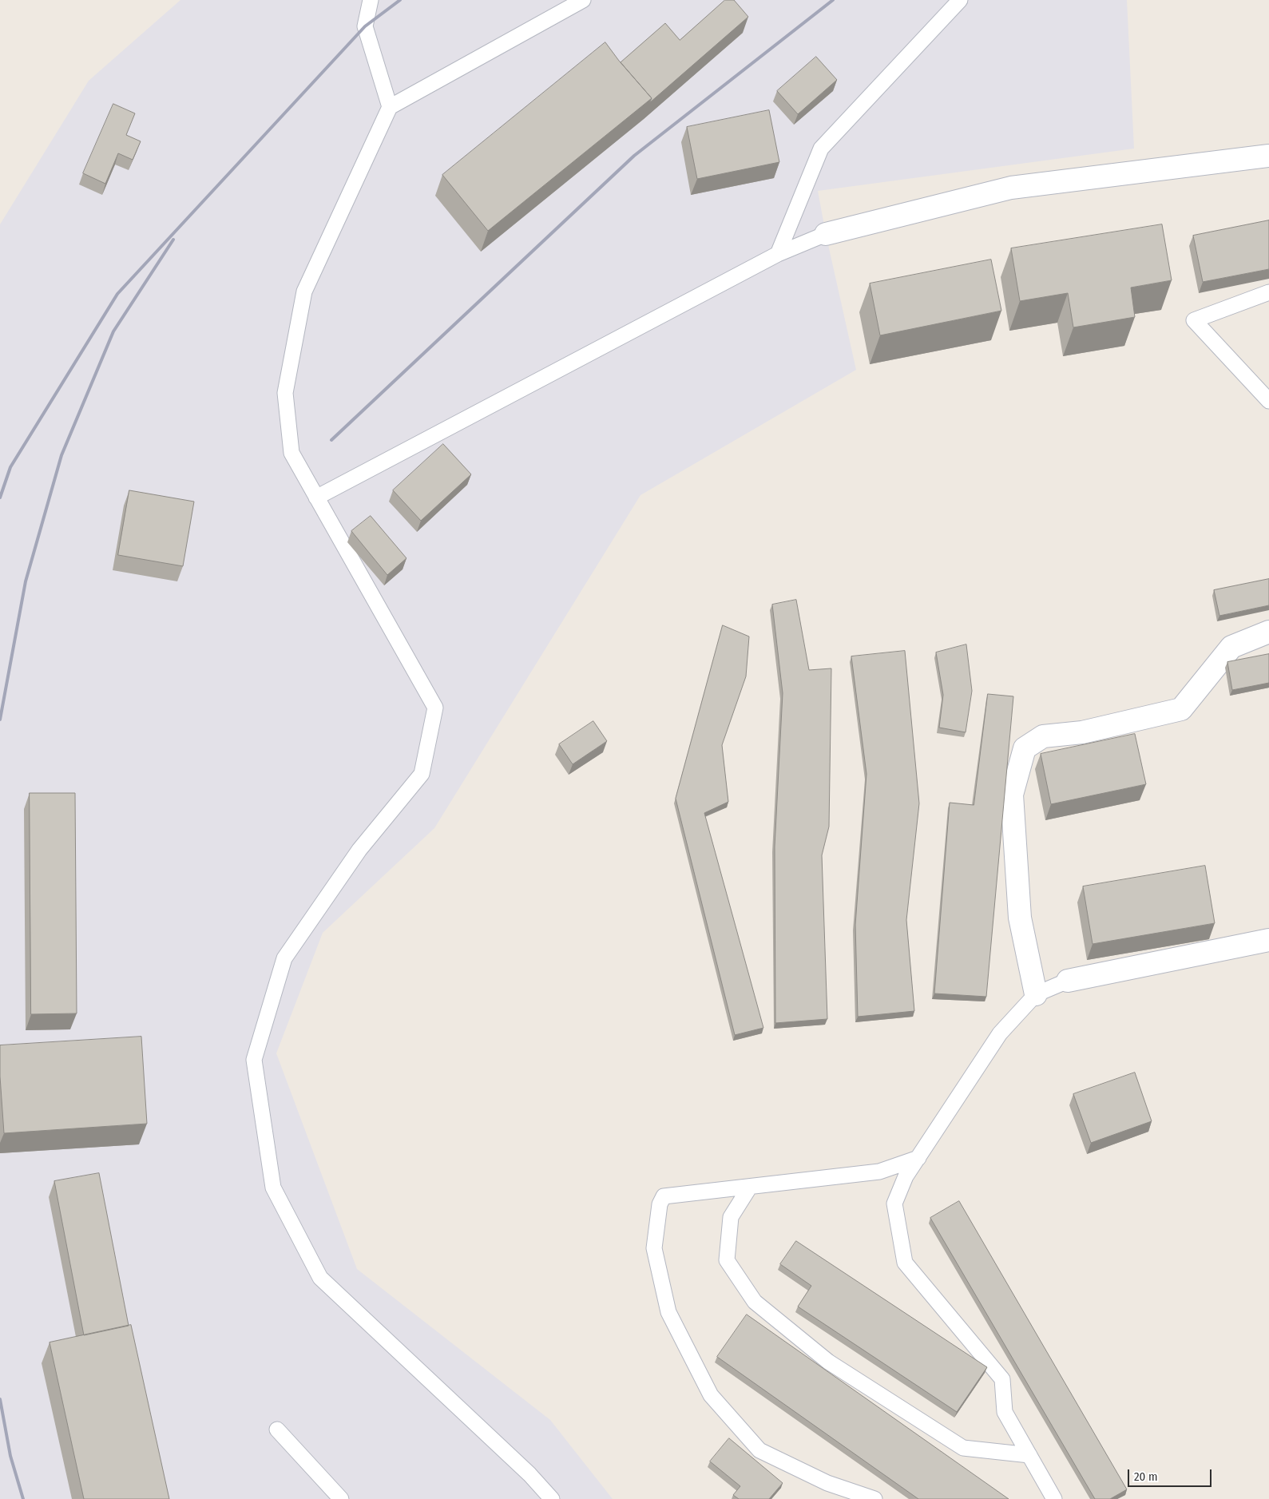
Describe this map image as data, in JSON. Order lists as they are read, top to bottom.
{
  "scale_bar": "20 m"
}
